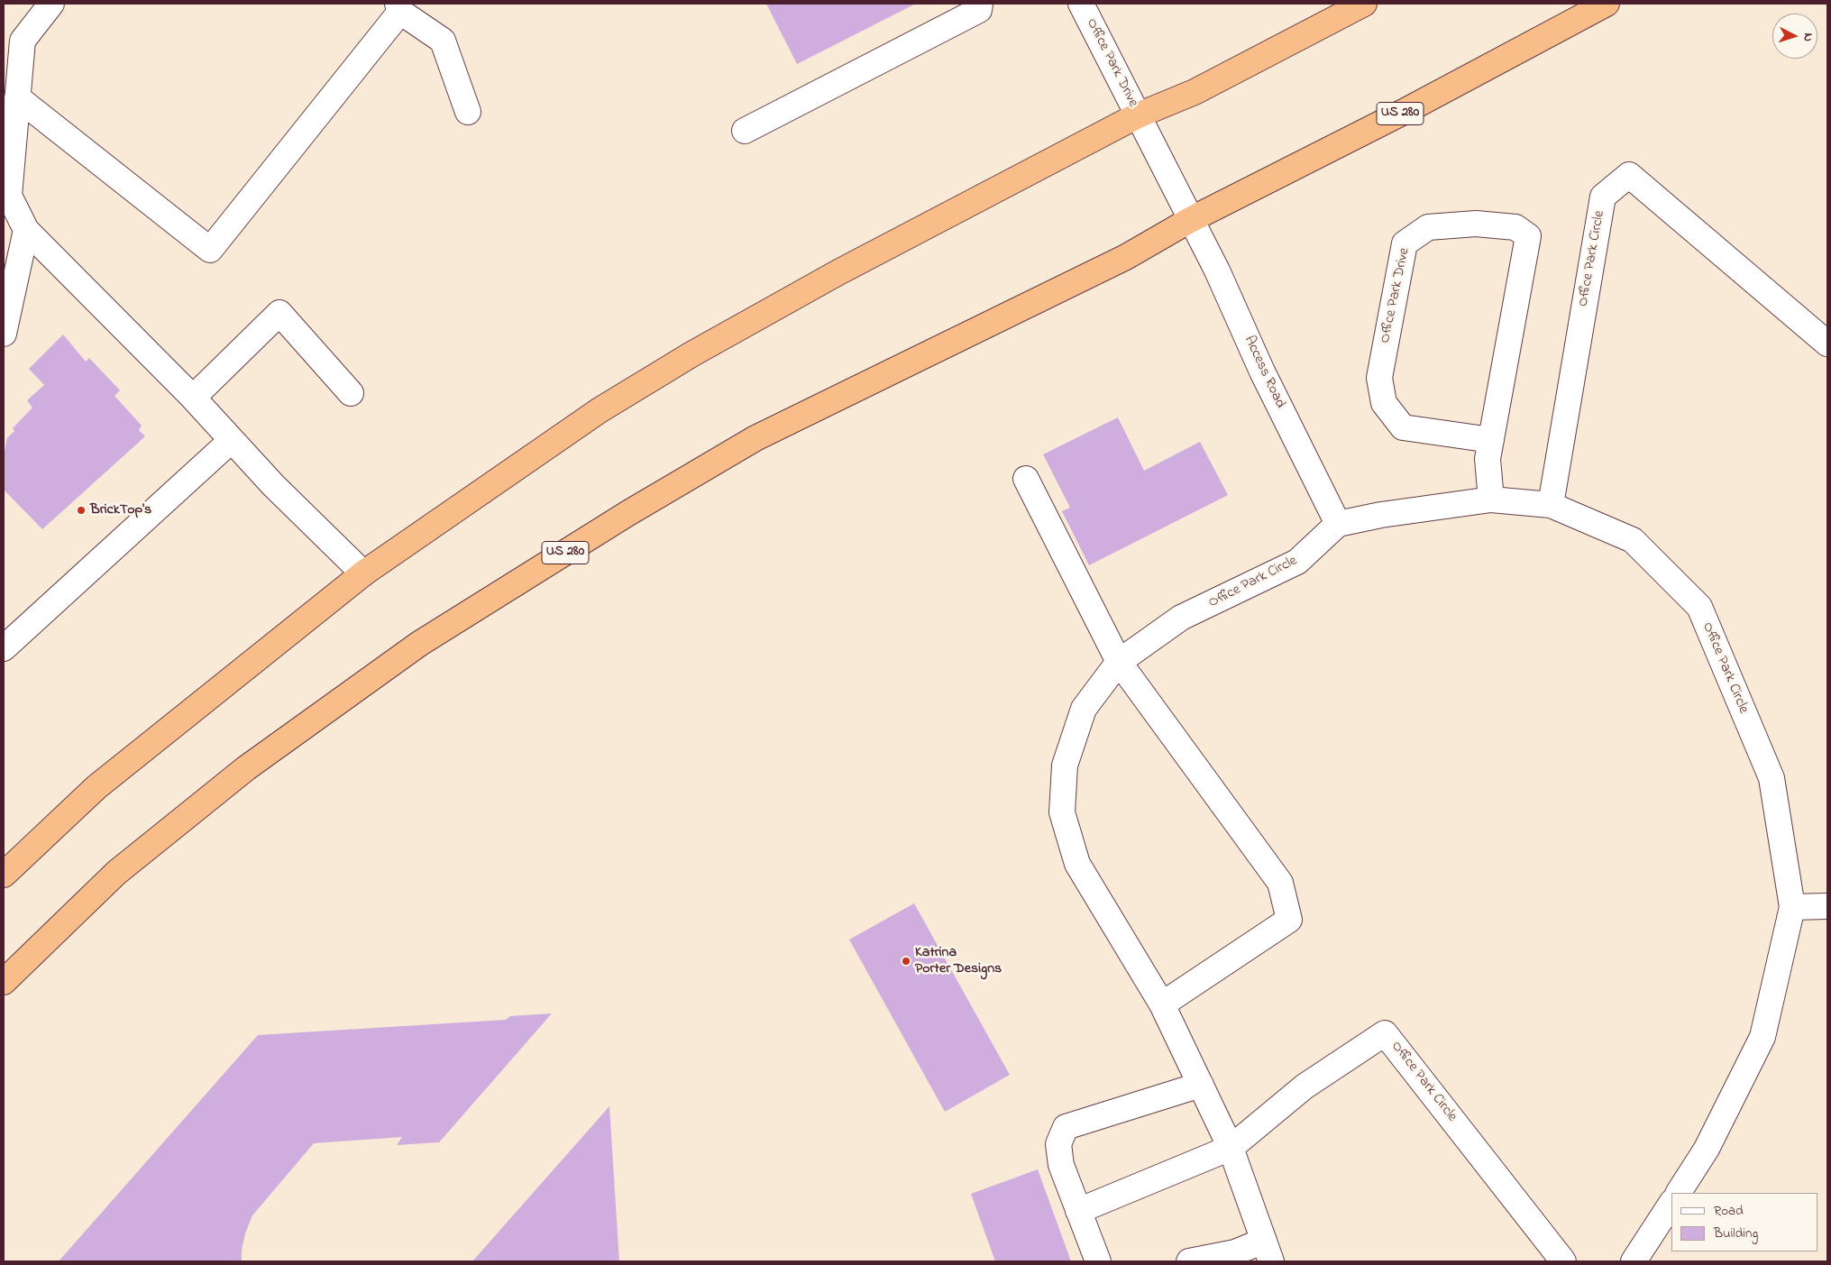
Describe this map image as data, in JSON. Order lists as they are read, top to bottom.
{
  "streets": {
    "highway": ["US 280"],
    "street": ["Office Park Drive", "Office Park Circle", "Access Road"]
  },
  "crossings": [
    ["Office Park Drive", "US 280"],
    ["Office Park Drive", "Office Park Circle"],
    ["Office Park Drive", "Access Road"],
    ["US 280", "Access Road"],
    ["Office Park Circle", "Access Road"]
  ],
  "places": ["BrickTop's", "Katrina Porter Designs"],
  "legend": ["Road", "Building"],
  "north": "right"
}
